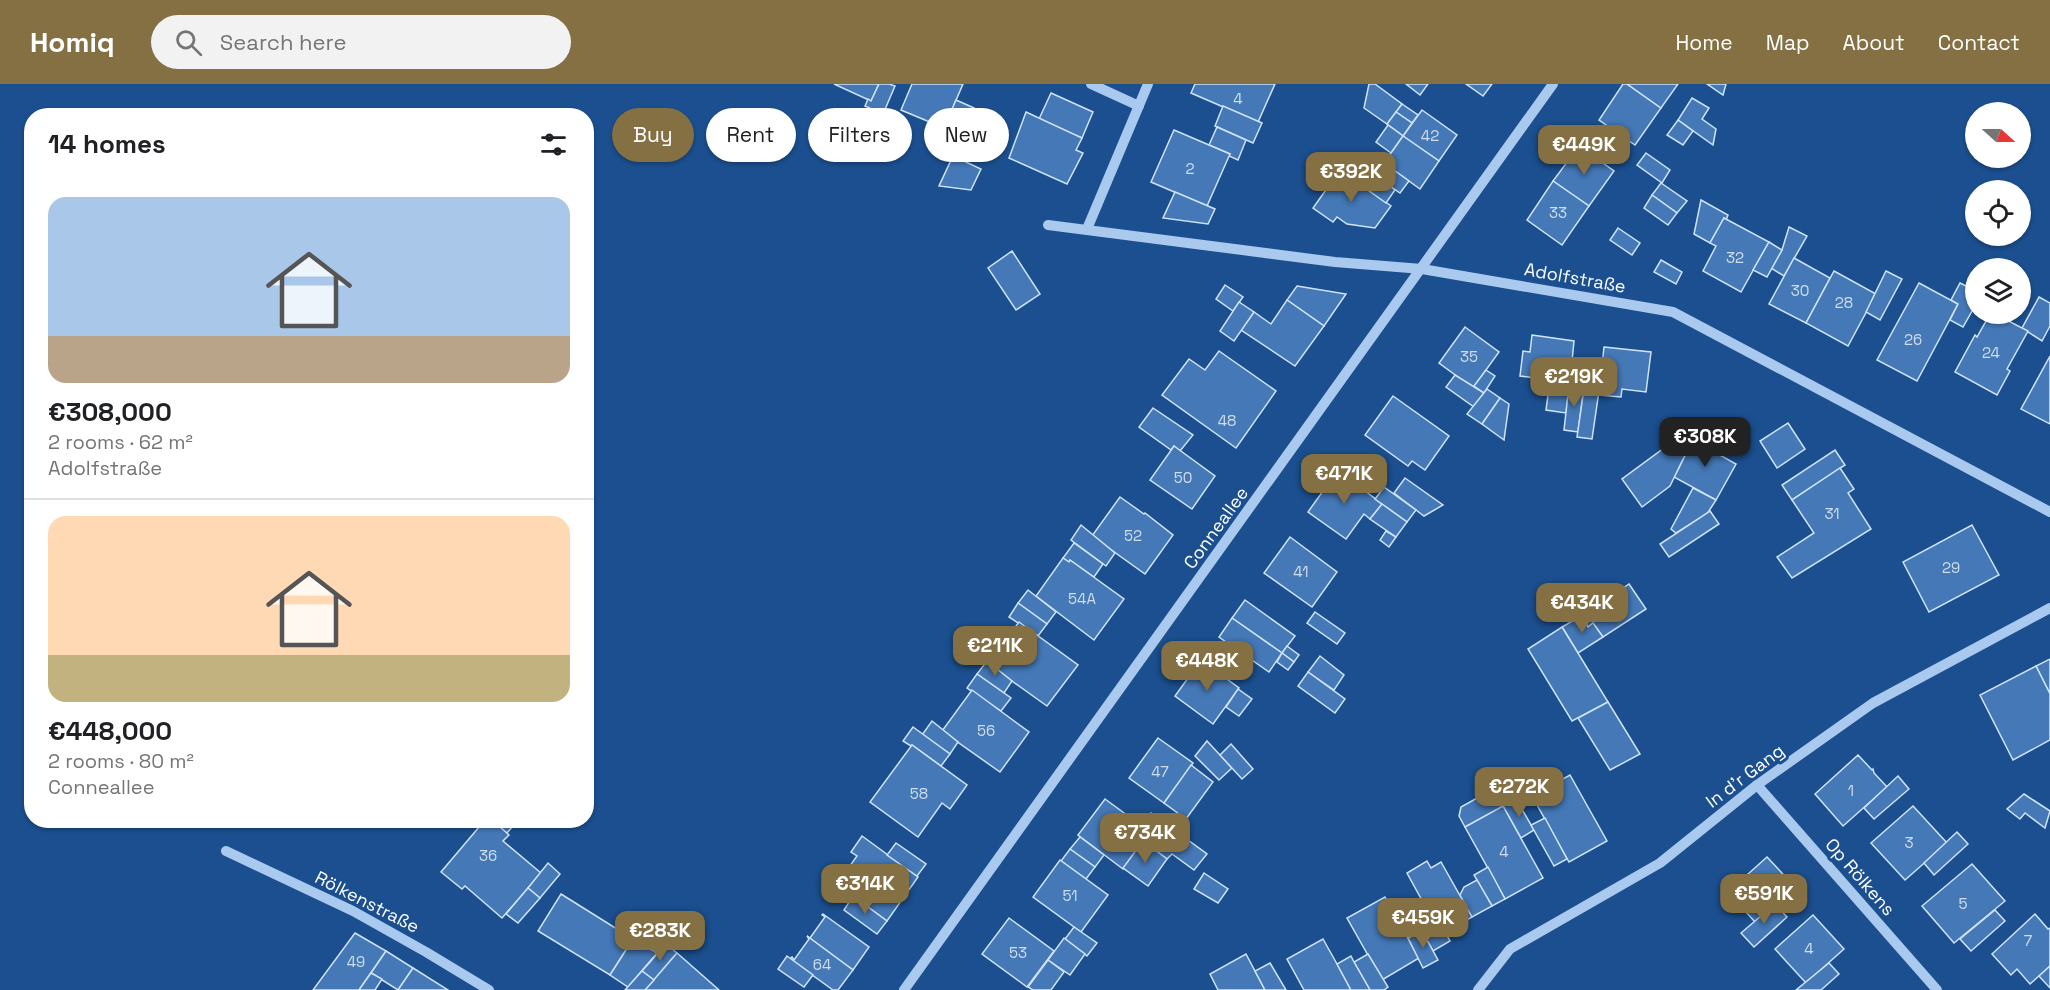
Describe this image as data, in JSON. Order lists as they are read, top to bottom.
{
  "streets": {
    "street": [
      "Adolfstraße",
      "Conneallee",
      "In d'r Gang",
      "Op Rölkens",
      "Rölkenstraße"
    ]
  },
  "crossings": [
    ["Adolfstraße", "Conneallee"],
    ["In d'r Gang", "Op Rölkens"]
  ],
  "house_numbers": [
    "4",
    "42",
    "2",
    "33",
    "32",
    "30",
    "28",
    "26",
    "24",
    "35",
    "48",
    "50",
    "31",
    "52",
    "29",
    "41",
    "54A",
    "56",
    "47",
    "1",
    "58",
    "3",
    "4",
    "36",
    "51",
    "5",
    "7",
    "4",
    "53",
    "49",
    "64"
  ],
  "north": "right",
  "page": {
    "header": "Homiq",
    "search": "Search here",
    "nav": [
      "Home",
      "Map",
      "About",
      "Contact"
    ],
    "chip": [
      "Buy",
      "Rent",
      "Filters",
      "New"
    ],
    "heading": "14 homes",
    "price": [
      "€449K",
      "€392K",
      "€219K",
      "€308K",
      "€471K",
      "€434K",
      "€211K",
      "€448K",
      "€272K",
      "€734K",
      "€314K",
      "€591K",
      "€459K",
      "€283K"
    ],
    "list": [
      {
        "name": "€308,000",
        "note": "2 rooms · 62 m² · Adolfstraße"
      },
      {
        "name": "€448,000",
        "note": "2 rooms · 80 m² · Conneallee"
      }
    ]
  }
}
